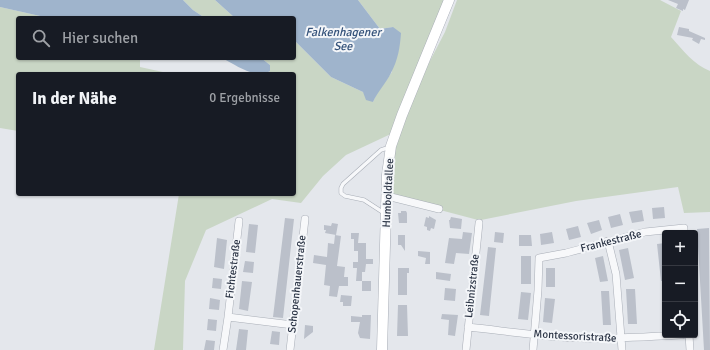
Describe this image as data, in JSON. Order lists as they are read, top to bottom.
{
  "streets": {
    "street": [
      "Humboldtallee",
      "Frankestraße",
      "Fichtestraße",
      "Schopenhauerstraße",
      "Leibnizstraße",
      "Montessoristraße"
    ]
  },
  "crossings": [
    ["Frankestraße", "Montessoristraße"],
    ["Leibnizstraße", "Montessoristraße"]
  ],
  "water": ["Falkenhagener See"],
  "page": {
    "search": "Hier suchen",
    "heading": ["In der Nähe", "0 Ergebnisse"],
    "map_buttons": ["+", "−"]
  }
}
